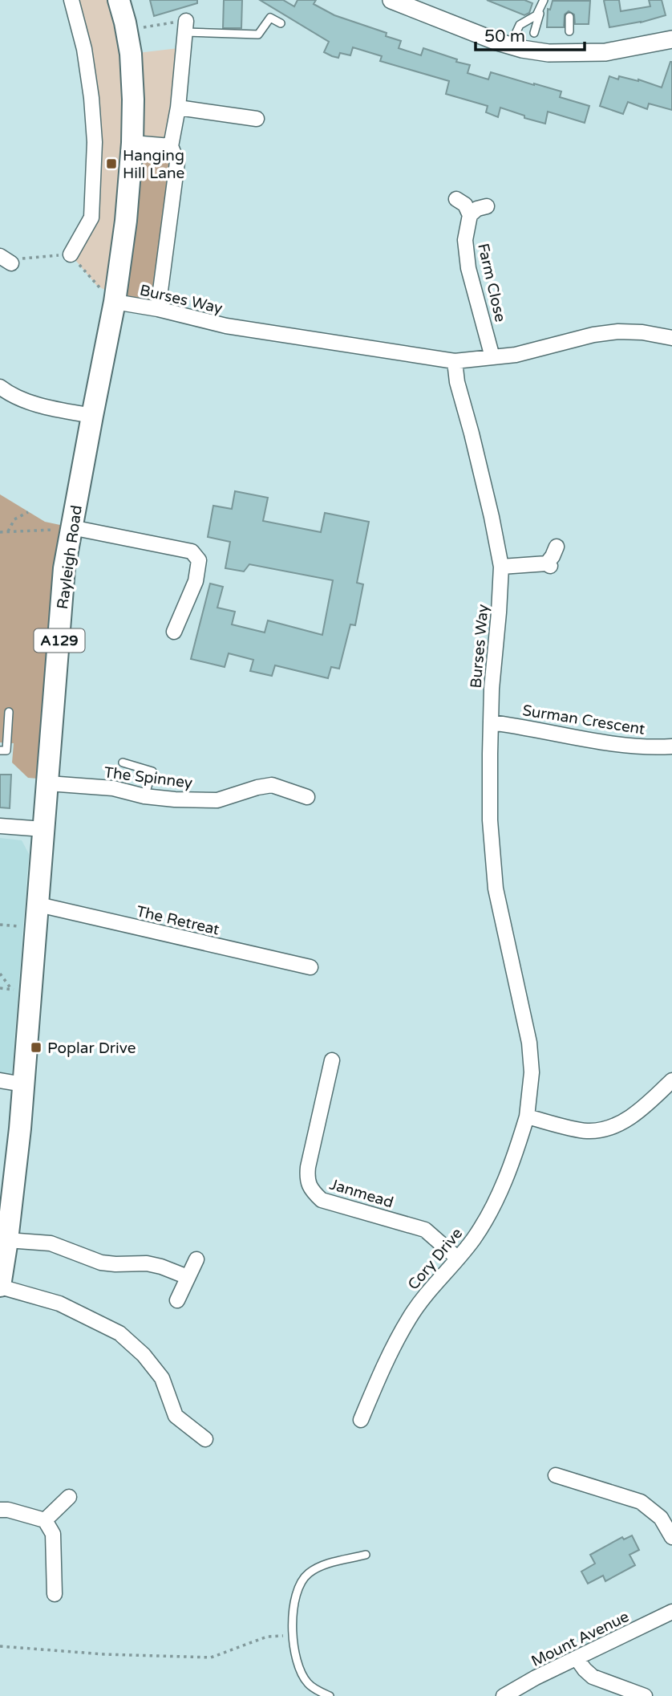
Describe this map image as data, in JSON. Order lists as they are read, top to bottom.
{
  "streets": {
    "main road": ["Rayleigh Road", "A129"],
    "street": [
      "Farm Close",
      "Burses Way",
      "Surman Crescent",
      "The Spinney",
      "The Retreat",
      "Janmead",
      "Cory Drive",
      "Mount Avenue"
    ]
  },
  "crossings": [
    ["Burses Way", "Rayleigh Road"],
    ["Burses Way", "Surman Crescent"],
    ["Burses Way", "Cory Drive"],
    ["Rayleigh Road", "The Spinney"],
    ["Rayleigh Road", "The Retreat"],
    ["Janmead", "Cory Drive"]
  ],
  "places": {
    "transit": ["Hanging Hill Lane", "Poplar Drive"]
  },
  "scale_bar": "50 m"
}
